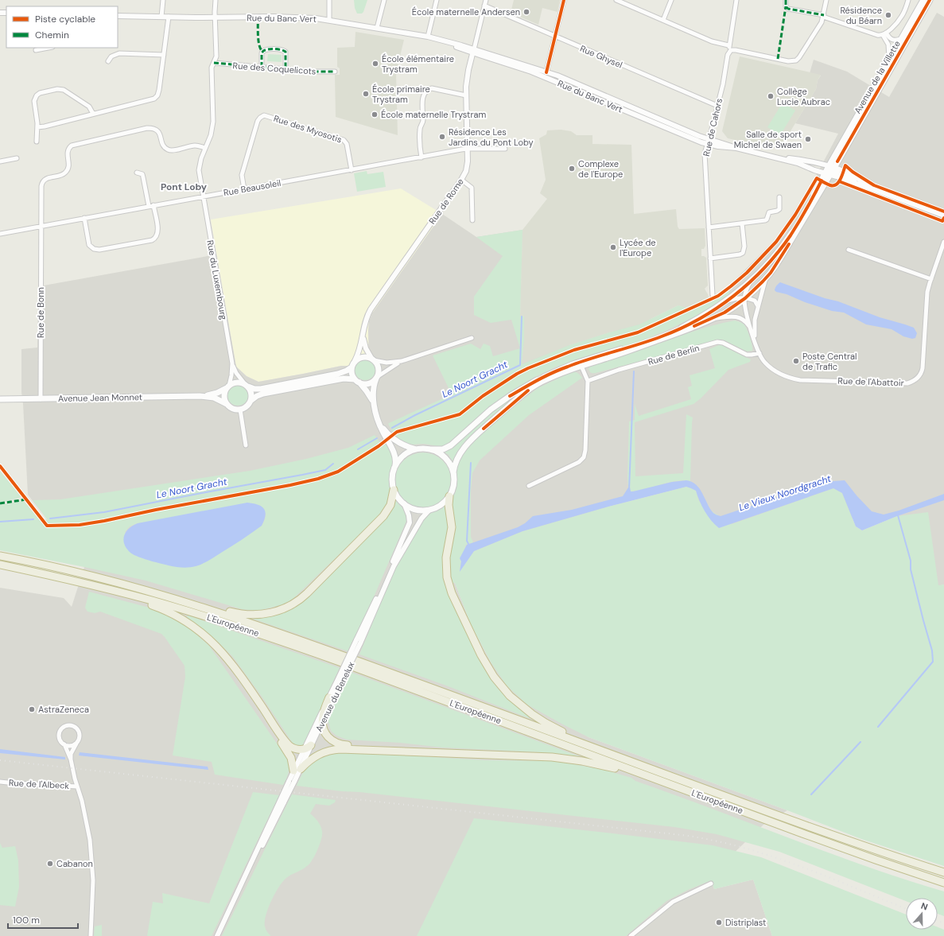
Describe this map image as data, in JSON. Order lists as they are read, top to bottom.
{
  "streets": {
    "highway": ["L'Européenne"],
    "main road": ["Avenue de la Villette", "Avenue Jean Monnet"],
    "street": [
      "Rue du Banc Vert",
      "Rue Ghysel",
      "Rue des Coquelicots",
      "Rue de Cahors",
      "Rue des Myosotis",
      "Rue Beausoleil",
      "Rue de Rome",
      "Rue du Luxembourg",
      "Rue de Bonn",
      "Rue de Berlin",
      "Rue de l'Abattoir",
      "Avenue du Benelux",
      "Rue de l'Albeck"
    ]
  },
  "crossings": [
    ["Rue du Banc Vert", "Avenue de la Villette"],
    ["Rue du Banc Vert", "Rue de Cahors"],
    ["Rue du Banc Vert", "Rue de Rome"],
    ["Rue du Banc Vert", "Rue du Luxembourg"],
    ["Rue Ghysel", "Rue de Cahors"],
    ["Rue des Coquelicots", "Rue du Luxembourg"],
    ["Avenue de la Villette", "Rue de l'Abattoir"],
    ["Avenue de la Villette", "Avenue du Benelux"],
    ["Rue des Myosotis", "Rue Beausoleil"],
    ["Rue Beausoleil", "Rue de Rome"],
    ["Rue Beausoleil", "Rue du Luxembourg"],
    ["Rue Beausoleil", "Rue de Bonn"],
    ["Rue du Luxembourg", "Rue de Bonn"],
    ["Rue du Luxembourg", "Avenue Jean Monnet"],
    ["Rue de Bonn", "Avenue Jean Monnet"],
    ["Rue de Berlin", "Rue de l'Abattoir"]
  ],
  "districts": ["Pont Loby"],
  "water": ["Le Noort Gracht", "Le Vieux Noordgracht"],
  "places": [
    "École maternelle Andersen",
    "Résidence du Béarn",
    "École élémentaire Trystram",
    "École primaire Trystram",
    "Collège Lucie Aubrac",
    "École maternelle Trystram",
    "Résidence Les Jardins du Pont Loby",
    "Salle de sport Michel de Swaen",
    "Complexe de l'Europe",
    "Lycée de l'Europe",
    "Poste Central de Trafic",
    "AstraZeneca",
    "Cabanon",
    "Distriplast"
  ],
  "legend": ["Piste cyclable", "Chemin"],
  "scale_bar": "100 m",
  "north": "top"
}
